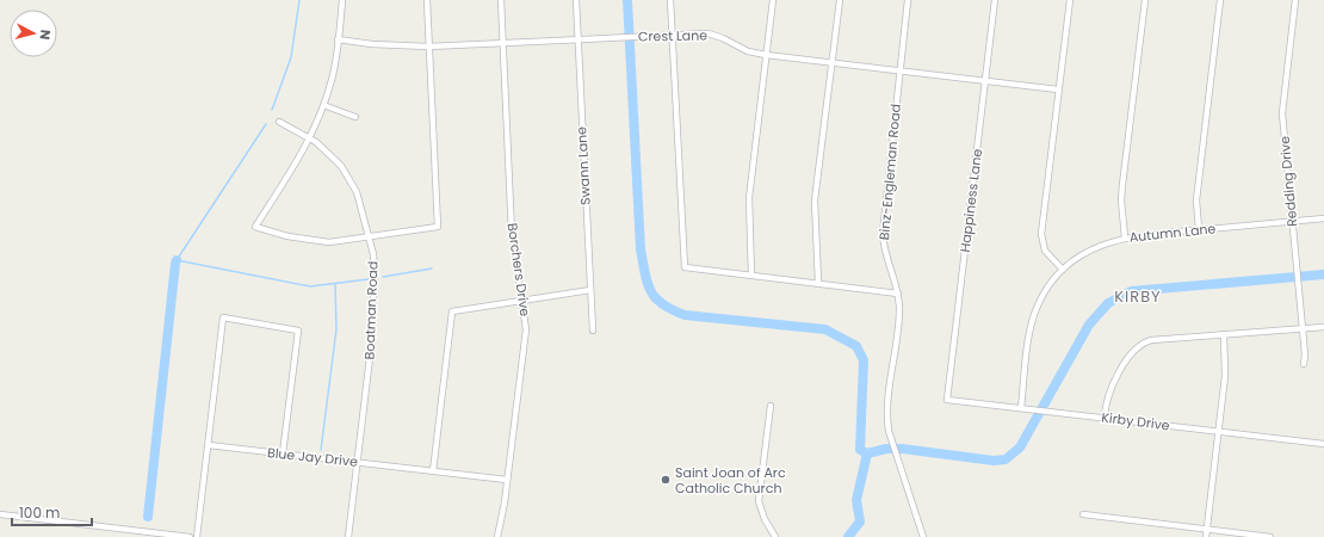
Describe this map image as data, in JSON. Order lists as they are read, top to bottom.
{
  "streets": {
    "street": [
      "Crest Lane",
      "Swann Lane",
      "Binz-Engleman Road",
      "Redding Drive",
      "Happiness Lane",
      "Autumn Lane",
      "Borchers Drive",
      "Boatman Road",
      "Kirby Drive",
      "Blue Jay Drive"
    ]
  },
  "crossings": [
    ["Crest Lane", "Swann Lane"],
    ["Crest Lane", "Binz-Engleman Road"],
    ["Crest Lane", "Happiness Lane"],
    ["Crest Lane", "Borchers Drive"],
    ["Redding Drive", "Autumn Lane"],
    ["Happiness Lane", "Kirby Drive"],
    ["Autumn Lane", "Kirby Drive"],
    ["Borchers Drive", "Blue Jay Drive"],
    ["Boatman Road", "Blue Jay Drive"]
  ],
  "districts": ["KIRBY"],
  "places": ["Saint Joan of Arc Catholic Church"],
  "scale_bar": "100 m",
  "north": "right"
}
